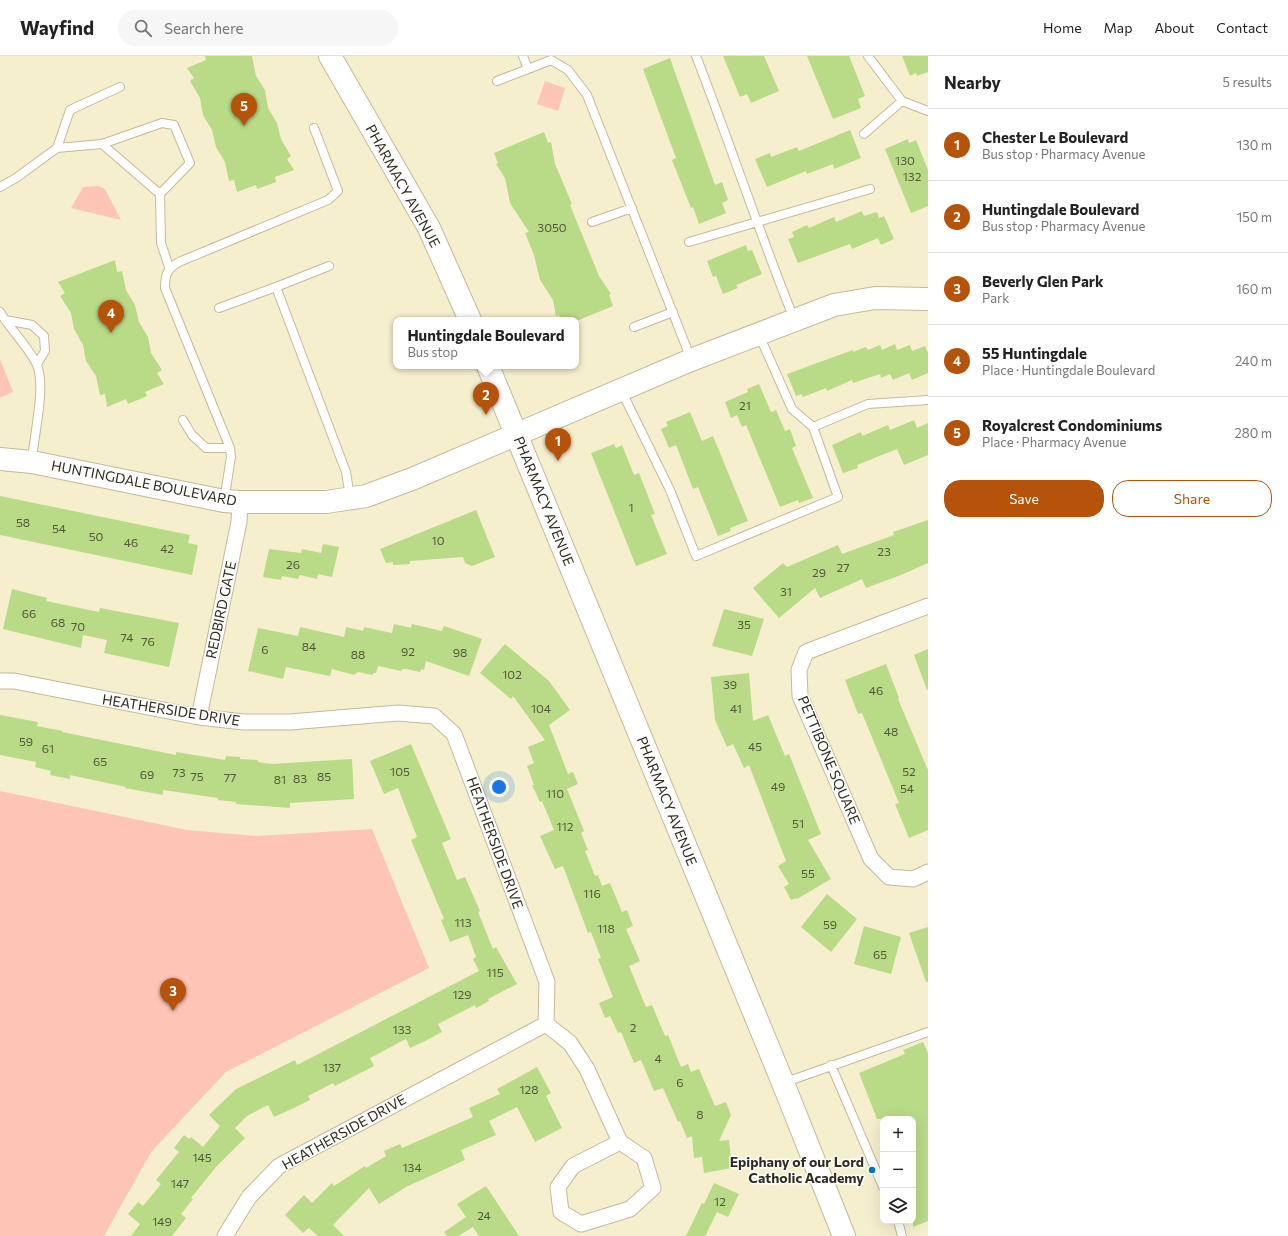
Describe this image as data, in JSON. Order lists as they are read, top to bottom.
{
  "streets": {
    "street": [
      "PHARMACY AVENUE",
      "HUNTINGDALE BOULEVARD",
      "REDBIRD GATE",
      "HEATHERSIDE DRIVE",
      "PETTIBONE SQUARE"
    ]
  },
  "crossings": [
    ["PHARMACY AVENUE", "HUNTINGDALE BOULEVARD"],
    ["HUNTINGDALE BOULEVARD", "REDBIRD GATE"],
    ["REDBIRD GATE", "HEATHERSIDE DRIVE"]
  ],
  "places": ["Epiphany of our Lord Catholic Academy"],
  "house_numbers": [
    "130",
    "132",
    "3050",
    "21",
    "1",
    "58",
    "54",
    "50",
    "10",
    "46",
    "42",
    "23",
    "26",
    "27",
    "29",
    "31",
    "66",
    "68",
    "35",
    "70",
    "74",
    "76",
    "84",
    "6",
    "92",
    "98",
    "88",
    "102",
    "39",
    "46",
    "104",
    "41",
    "48",
    "59",
    "45",
    "61",
    "65",
    "105",
    "52",
    "73",
    "69",
    "75",
    "85",
    "77",
    "83",
    "81",
    "49",
    "54",
    "110",
    "51",
    "112",
    "55",
    "116",
    "113",
    "59",
    "118",
    "65",
    "115",
    "129",
    "2",
    "133",
    "4",
    "137",
    "6",
    "128",
    "8",
    "145",
    "134",
    "147",
    "12",
    "24",
    "149"
  ],
  "page": {
    "header": "Wayfind",
    "search": "Search here",
    "nav": [
      "Home",
      "Map",
      "About",
      "Contact"
    ],
    "heading": ["Nearby", "5 results"],
    "pins": [
      "5",
      "4",
      "2",
      "1",
      "3"
    ],
    "list": [
      {
        "mark": "1",
        "name": "Chester Le Boulevard",
        "note": "Bus stop · Pharmacy Avenue",
        "value": "130 m"
      },
      {
        "mark": "2",
        "name": "Huntingdale Boulevard",
        "note": "Bus stop · Pharmacy Avenue",
        "value": "150 m"
      },
      {
        "mark": "3",
        "name": "Beverly Glen Park",
        "note": "Park",
        "value": "160 m"
      },
      {
        "mark": "4",
        "name": "55 Huntingdale",
        "note": "Place · Huntingdale Boulevard",
        "value": "240 m"
      },
      {
        "mark": "5",
        "name": "Royalcrest Condominiums",
        "note": "Place · Pharmacy Avenue",
        "value": "280 m"
      }
    ],
    "popup": ["Huntingdale Boulevard", "Bus stop"],
    "buttons": ["Save", "Share"],
    "map_buttons": ["+", "−"]
  }
}
